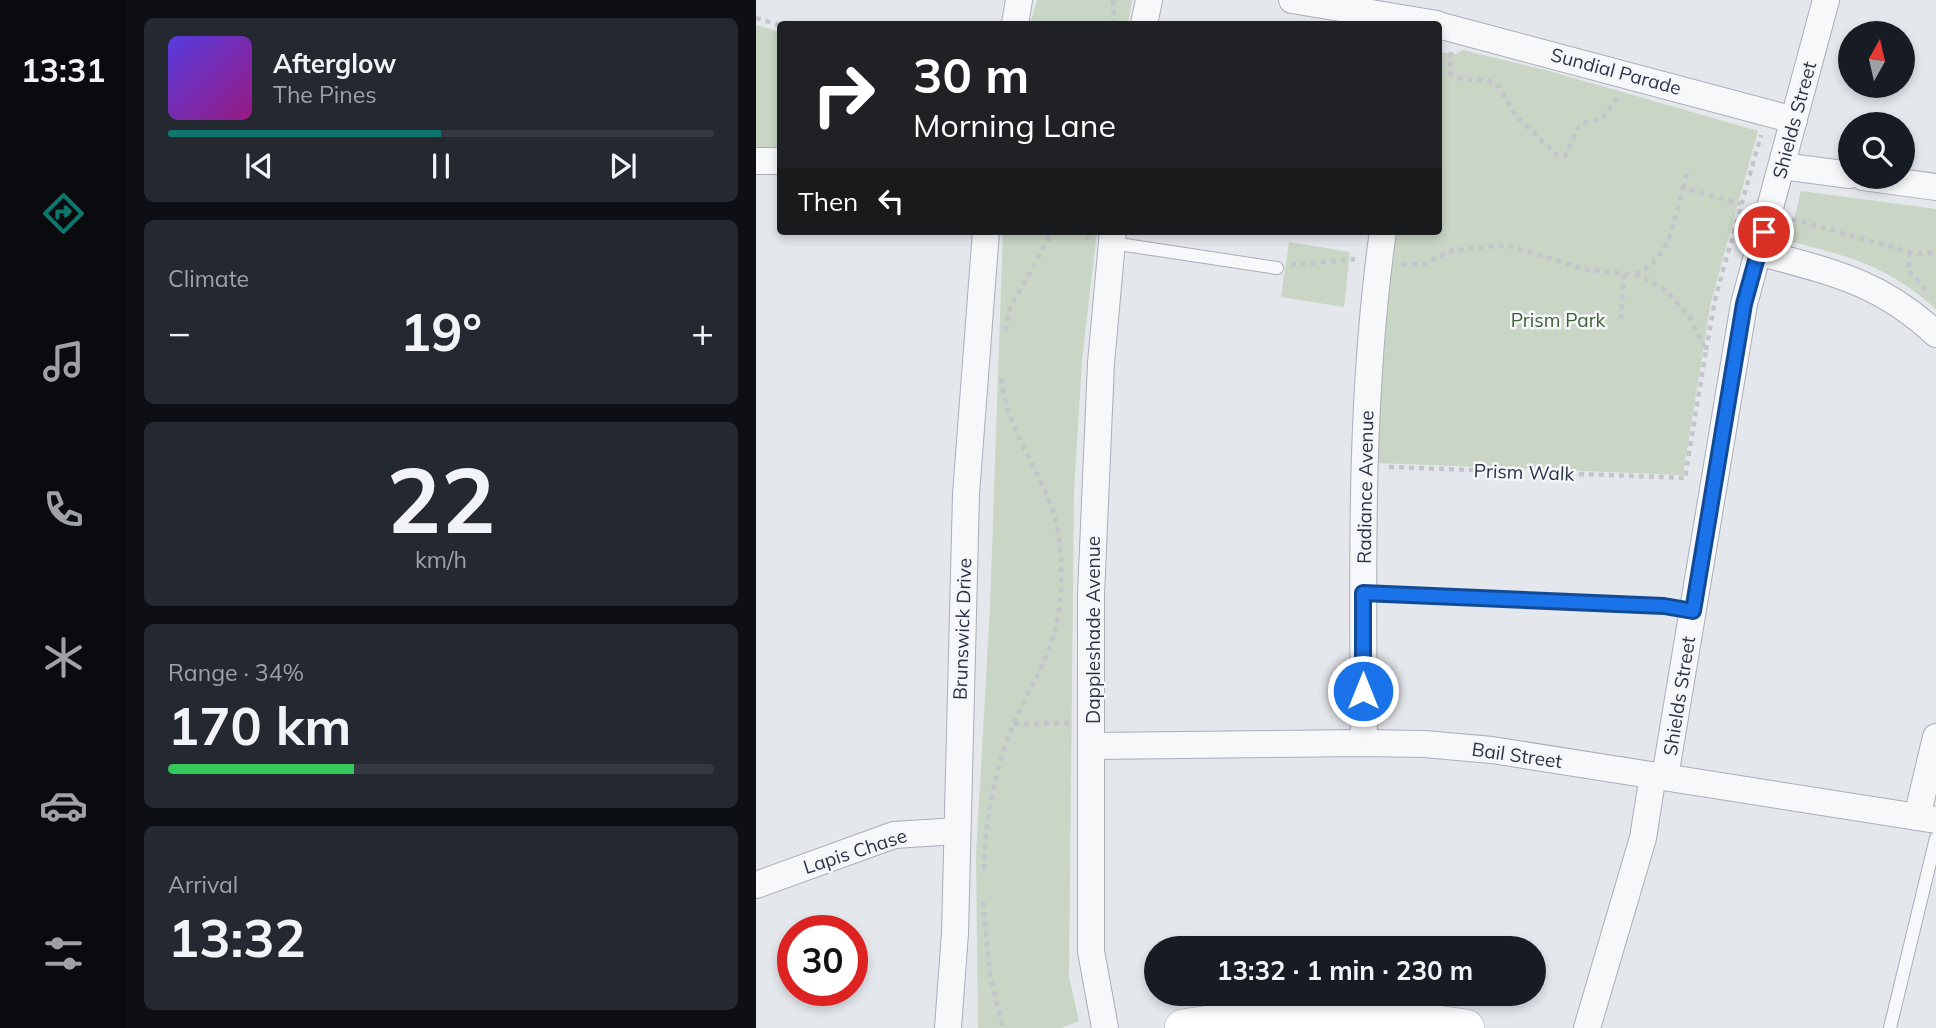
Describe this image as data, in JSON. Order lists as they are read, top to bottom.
{
  "streets": {
    "street": [
      "Sundial Parade",
      "Shields Street",
      "Radiance Avenue",
      "Brunswick Drive",
      "Dappleshade Avenue",
      "Bail Street",
      "Lapis Chase"
    ],
    "path": ["Prism Walk"]
  },
  "crossings": [
    ["Sundial Parade", "Shields Street"],
    ["Shields Street", "Bail Street"],
    ["Prism Walk", "Radiance Avenue"],
    ["Radiance Avenue", "Bail Street"],
    ["Brunswick Drive", "Lapis Chase"],
    ["Dappleshade Avenue", "Bail Street"]
  ],
  "parks": ["Prism Park"],
  "north": "top",
  "page": {
    "tabs": "13:31",
    "turn": ["30 m", "Morning Lane"],
    "song": ["Afterglow", "The Pines"],
    "then": "Then",
    "tile": [
      "Climate",
      ["22", "km/h"],
      ["Range · 34%", "170 km"],
      ["Arrival", "13:32"]
    ],
    "heat": ["−", "19°", "+"],
    "limit": "30",
    "trip": "13:32 · 1 min · 230 m"
  }
}
